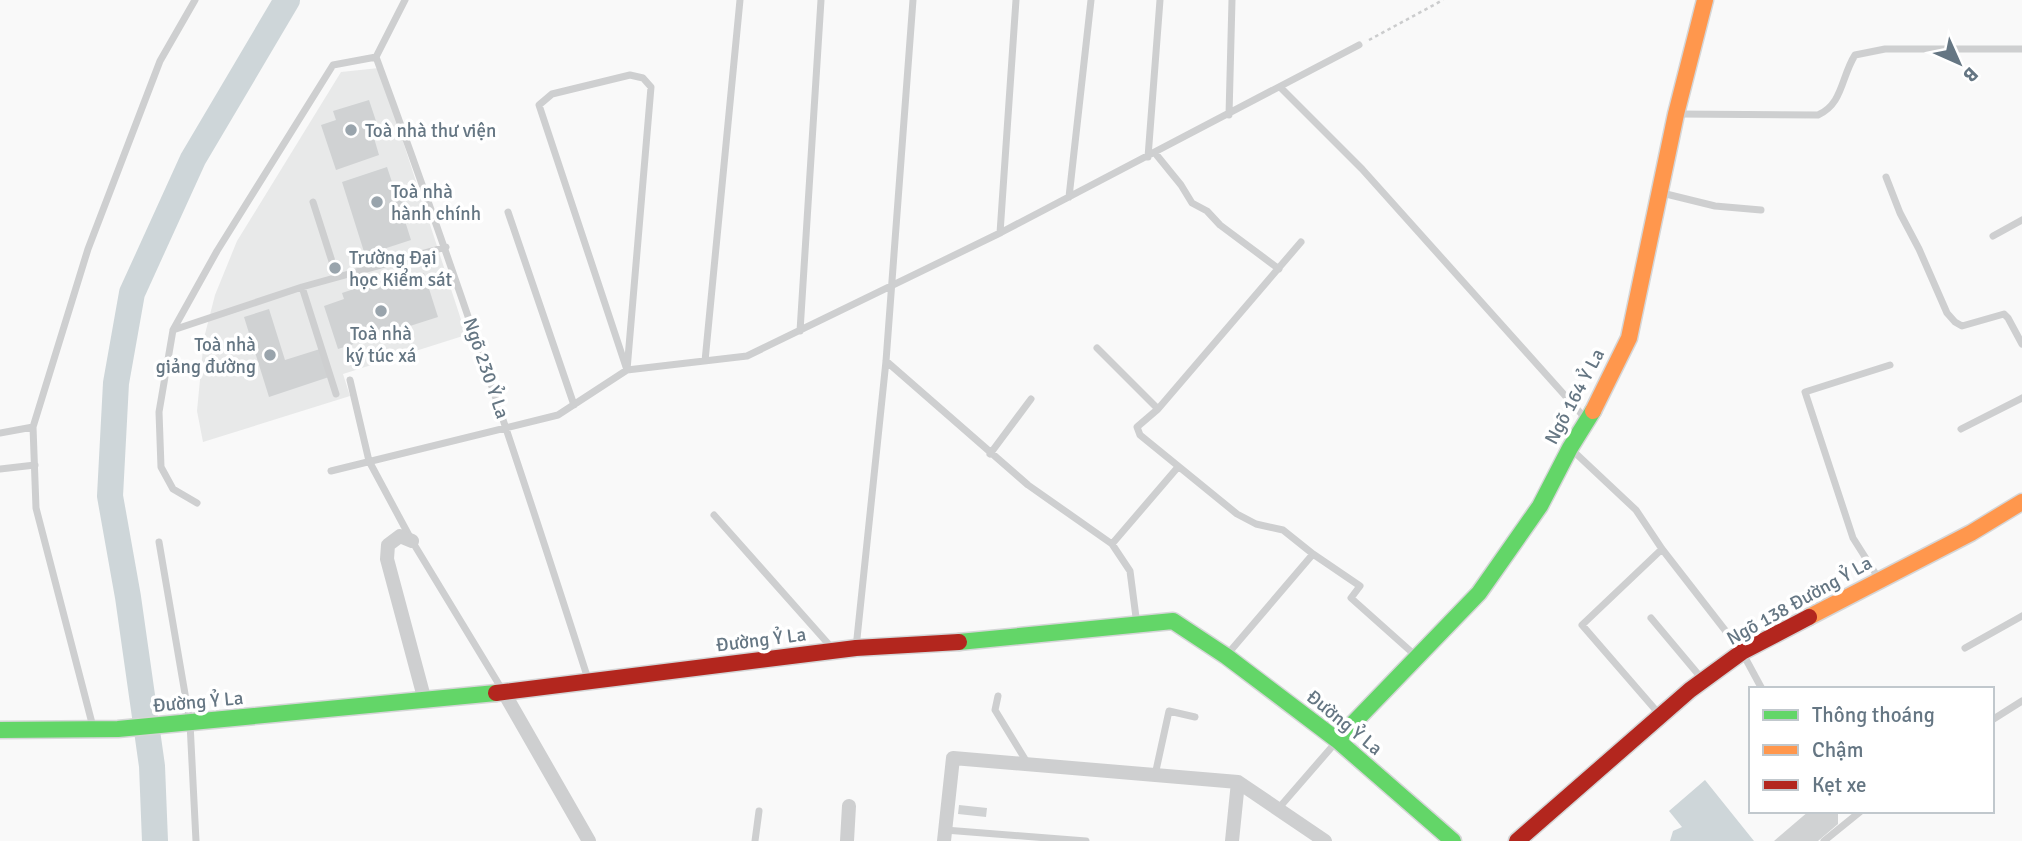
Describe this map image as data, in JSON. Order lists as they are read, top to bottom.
{
  "streets": {
    "street": ["Ngõ 164 Ỷ La", "Ngõ 138 Đường Ỷ La", "Đường Ỷ La"],
    "lane": ["Ngõ 230 Ỷ La"]
  },
  "crossings": [
    ["Ngõ 230 Ỷ La", "Đường Ỷ La"],
    ["Ngõ 164 Ỷ La", "Đường Ỷ La"]
  ],
  "places": [
    "Toà nhà thư viện",
    "Toà nhà hành chính",
    "Trường Đại học Kiểm sát",
    "Toà nhà ký túc xá",
    "Toà nhà giảng đường"
  ],
  "legend": ["Thông thoáng", "Chậm", "Kẹt xe"],
  "north": "bottom right"
}
